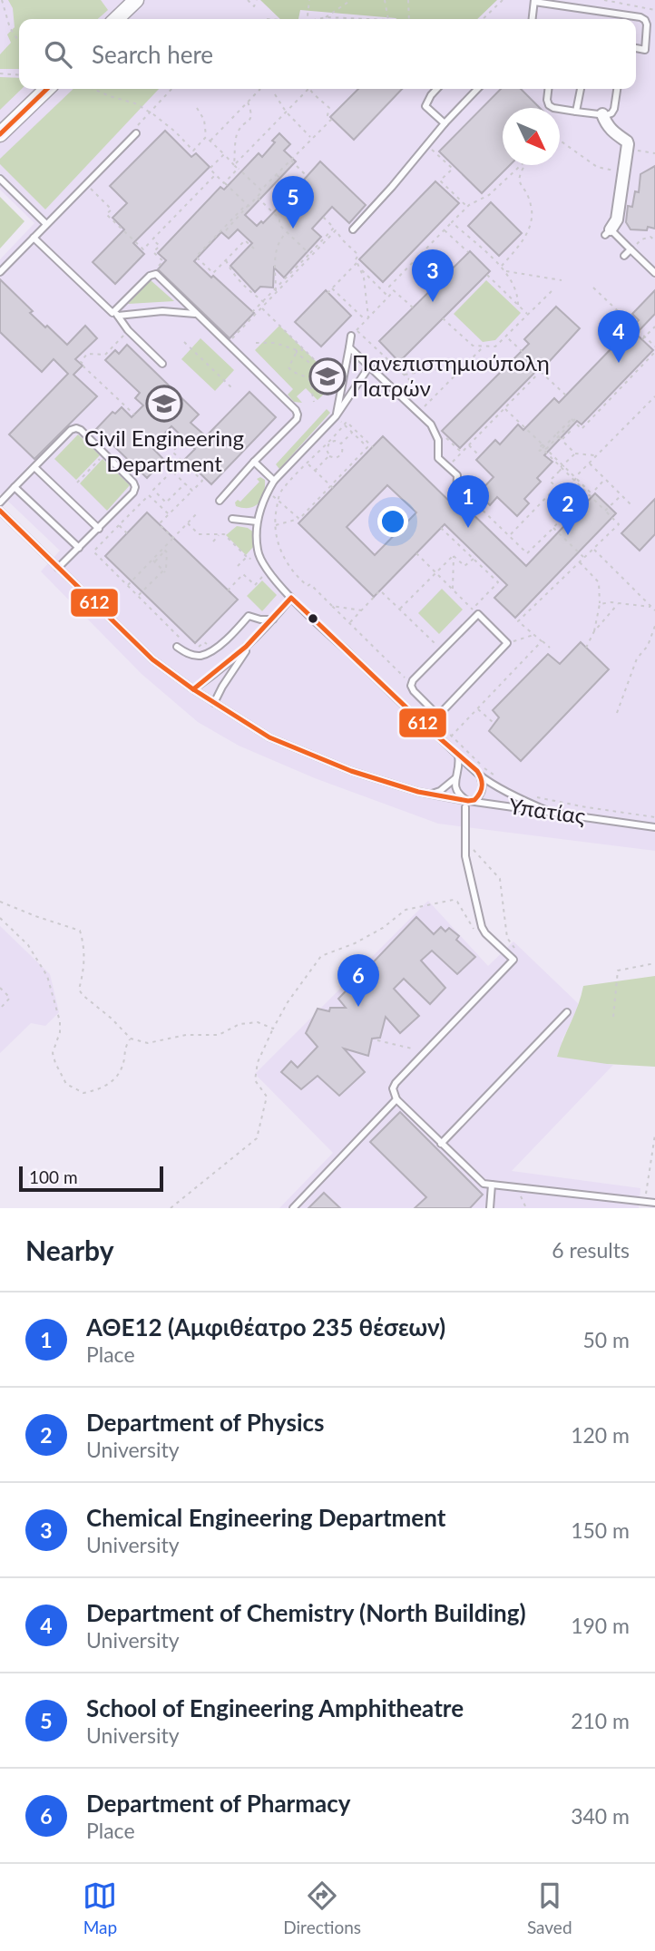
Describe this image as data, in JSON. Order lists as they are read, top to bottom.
{
  "streets": {
    "lane": ["Υπατίας"]
  },
  "places": {
    "school or university": ["Πανεπιστημιούπολη Πατρών", "Civil Engineering Department"]
  },
  "lines": ["transit line 612"],
  "scale_bar": "100 m",
  "north": "bottom right",
  "page": {
    "search": "Search here",
    "pins": [
      "5",
      "3",
      "4",
      "1",
      "2",
      "6"
    ],
    "scale": "100 m",
    "heading": ["Nearby", "6 results"],
    "list": [
      {
        "mark": "1",
        "name": "ΑΘΕ12 (Αμφιθέατρο 235 θέσεων)",
        "note": "Place",
        "value": "50 m"
      },
      {
        "mark": "2",
        "name": "Department of Physics",
        "note": "University",
        "value": "120 m"
      },
      {
        "mark": "3",
        "name": "Chemical Engineering Department",
        "note": "University",
        "value": "150 m"
      },
      {
        "mark": "4",
        "name": "Department of Chemistry (North Building)",
        "note": "University",
        "value": "190 m"
      },
      {
        "mark": "5",
        "name": "School of Engineering Amphitheatre",
        "note": "University",
        "value": "210 m"
      },
      {
        "mark": "6",
        "name": "Department of Pharmacy",
        "note": "Place",
        "value": "340 m"
      }
    ],
    "nav": ["Map", "Directions", "Saved"]
  }
}
